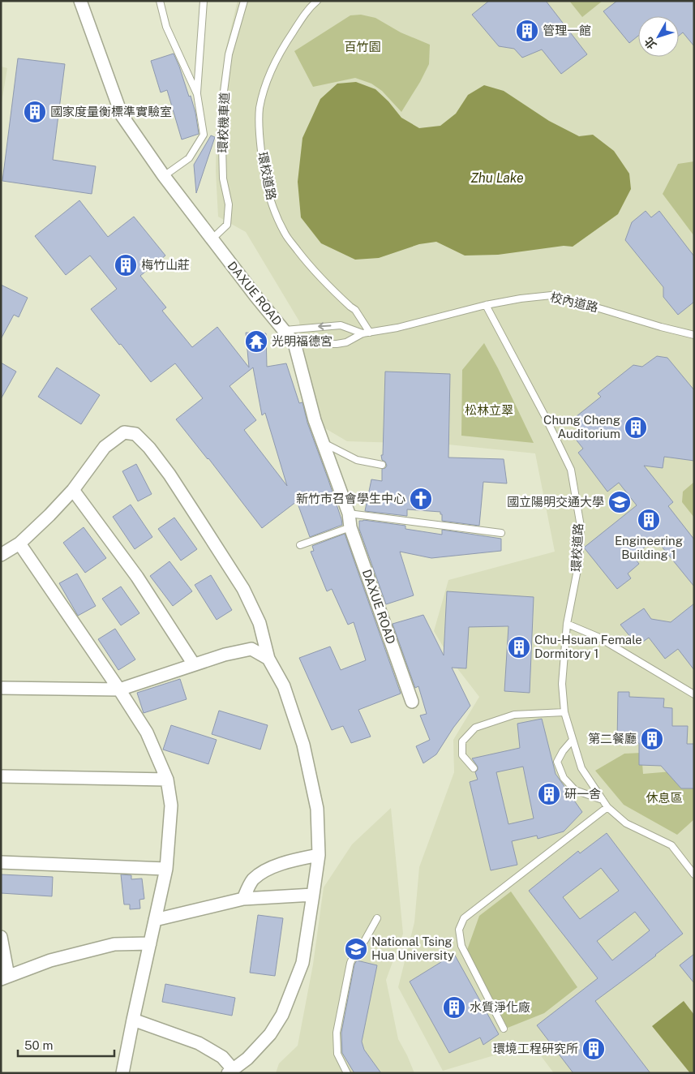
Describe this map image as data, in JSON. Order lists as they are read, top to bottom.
{
  "streets": {
    "street": ["DAXUE ROAD"],
    "lane": ["環校機車道", "環校道路", "校內道路"]
  },
  "crossings": [
    ["環校機車道", "DAXUE ROAD"],
    ["環校道路", "校內道路"]
  ],
  "water": ["Zhu Lake"],
  "parks": ["百竹園", "松林立翠", "休息區"],
  "places": {
    "building": [
      "管理一館",
      "國家度量衡標準實驗室",
      "梅竹山莊",
      "Chung Cheng Auditorium",
      "Engineering Building 1",
      "Chu-Hsuan Female Dormitory 1",
      "第二餐廳",
      "研一舍",
      "水質淨化廠",
      "環境工程研究所"
    ],
    "temple": ["光明福德宮"],
    "church": ["新竹市召會學生中心"],
    "school or university": ["國立陽明交通大學", "National Tsing Hua University"]
  },
  "scale_bar": "50 m",
  "north": "bottom left"
}
